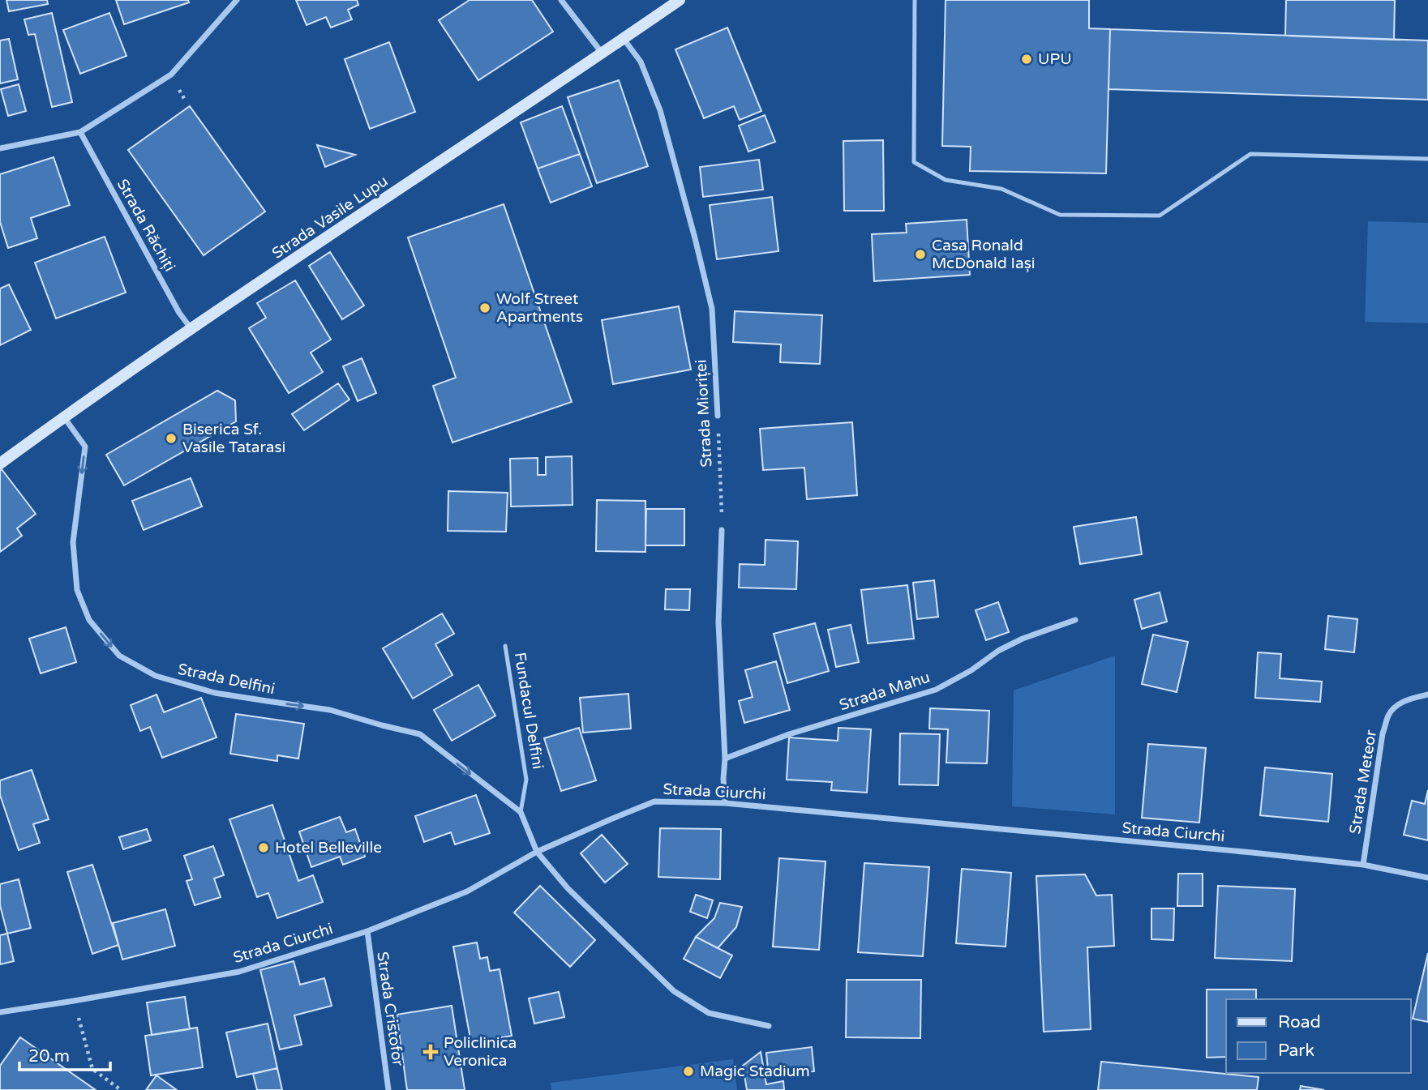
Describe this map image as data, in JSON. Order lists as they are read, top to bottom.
{
  "streets": {
    "main road": ["Strada Vasile Lupu"],
    "street": [
      "Strada Răchiți",
      "Strada Mioriței",
      "Strada Delfini",
      "Strada Mahu",
      "Strada Meteor",
      "Strada Ciurchi",
      "Strada Cristofor"
    ],
    "lane": ["Fundacul Delfini"]
  },
  "crossings": [
    ["Strada Vasile Lupu", "Strada Răchiți"],
    ["Strada Vasile Lupu", "Strada Mioriței"],
    ["Strada Vasile Lupu", "Strada Delfini"],
    ["Strada Delfini", "Fundacul Delfini"],
    ["Strada Delfini", "Strada Ciurchi"],
    ["Strada Meteor", "Strada Ciurchi"],
    ["Strada Ciurchi", "Strada Cristofor"]
  ],
  "one_way": ["Strada Delfini"],
  "places": {
    "other": [
      "UPU",
      "Casa Ronald McDonald Iași",
      "Wolf Street Apartments",
      "Biserica Sf. Vasile Tatarasi",
      "Hotel Belleville",
      "Magic Stadium"
    ],
    "health": ["Policlinica Veronica"]
  },
  "legend": ["Road", "Park"],
  "scale_bar": "20 m"
}
